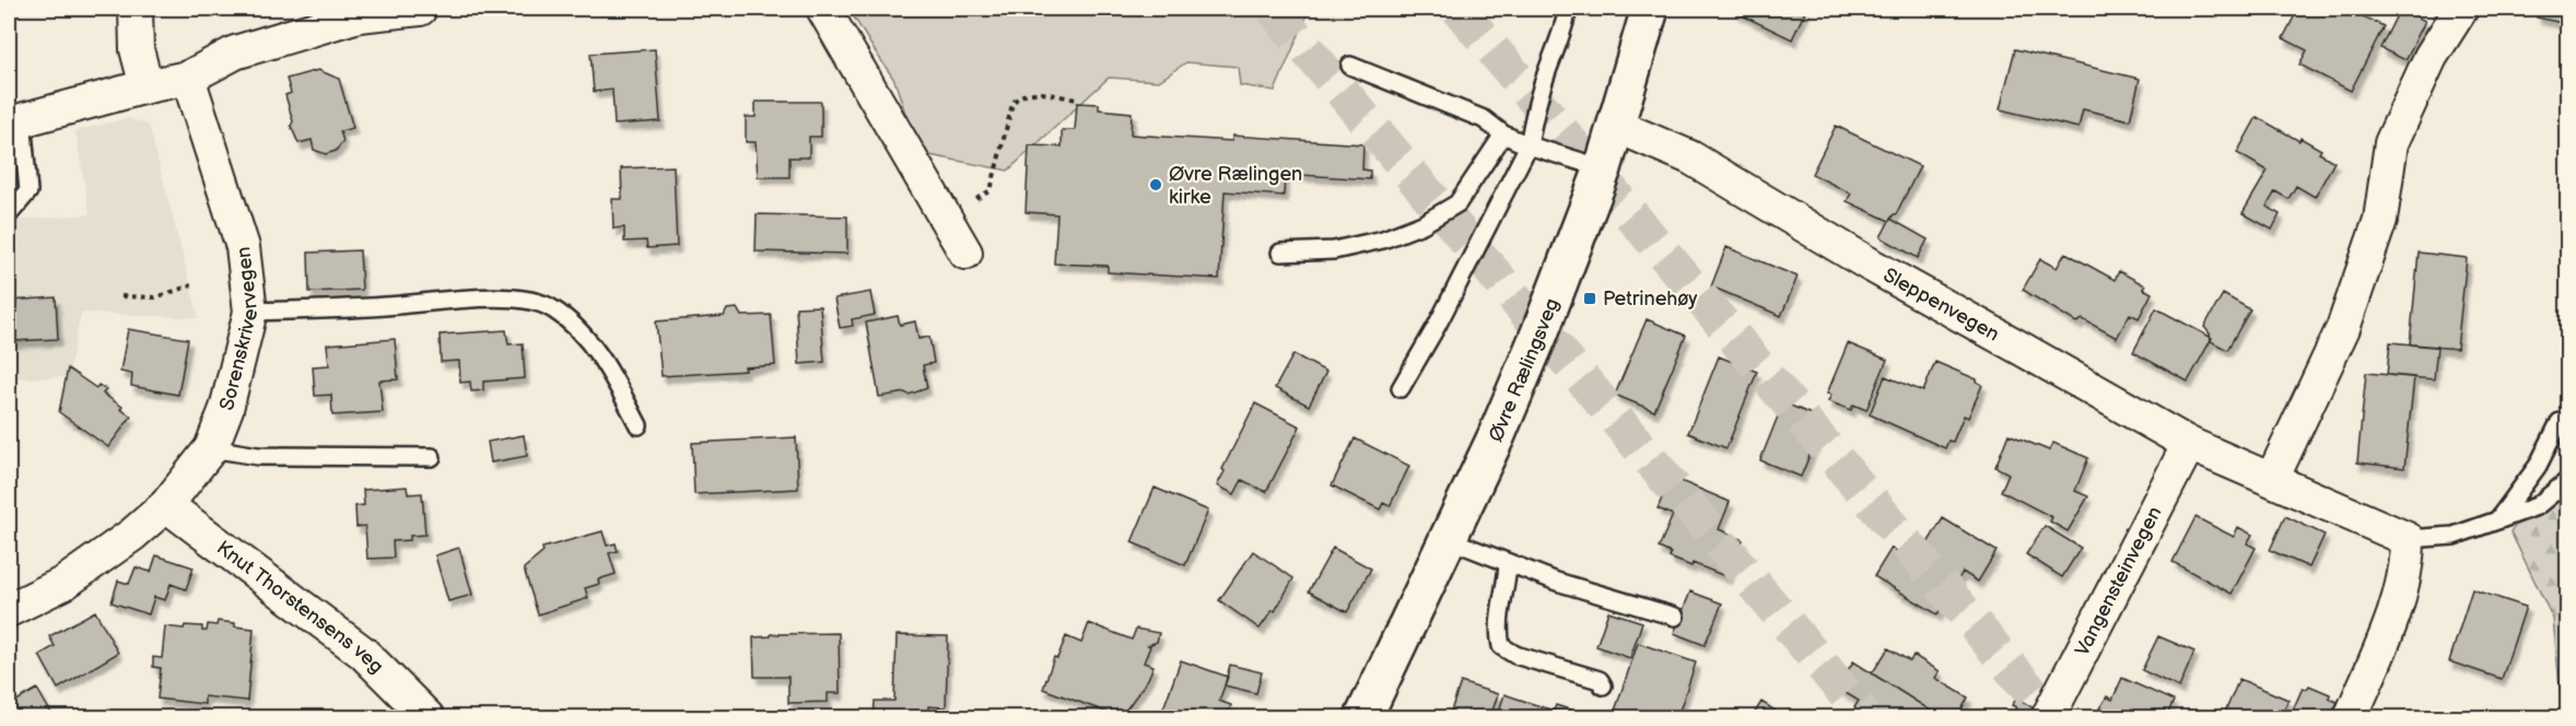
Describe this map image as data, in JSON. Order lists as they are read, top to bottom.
{
  "streets": {
    "main road": ["Øvre Rælingsveg"],
    "street": [
      "Sleppenvegen",
      "Sorenskrivervegen",
      "Vangensteinvegen",
      "Knut Thorstensens veg"
    ]
  },
  "crossings": [
    ["Sleppenvegen", "Øvre Rælingsveg"],
    ["Sleppenvegen", "Vangensteinvegen"],
    ["Sorenskrivervegen", "Knut Thorstensens veg"]
  ],
  "places": {
    "other": ["Øvre Rælingen kirke"],
    "transit": ["Petrinehøy"]
  }
}
